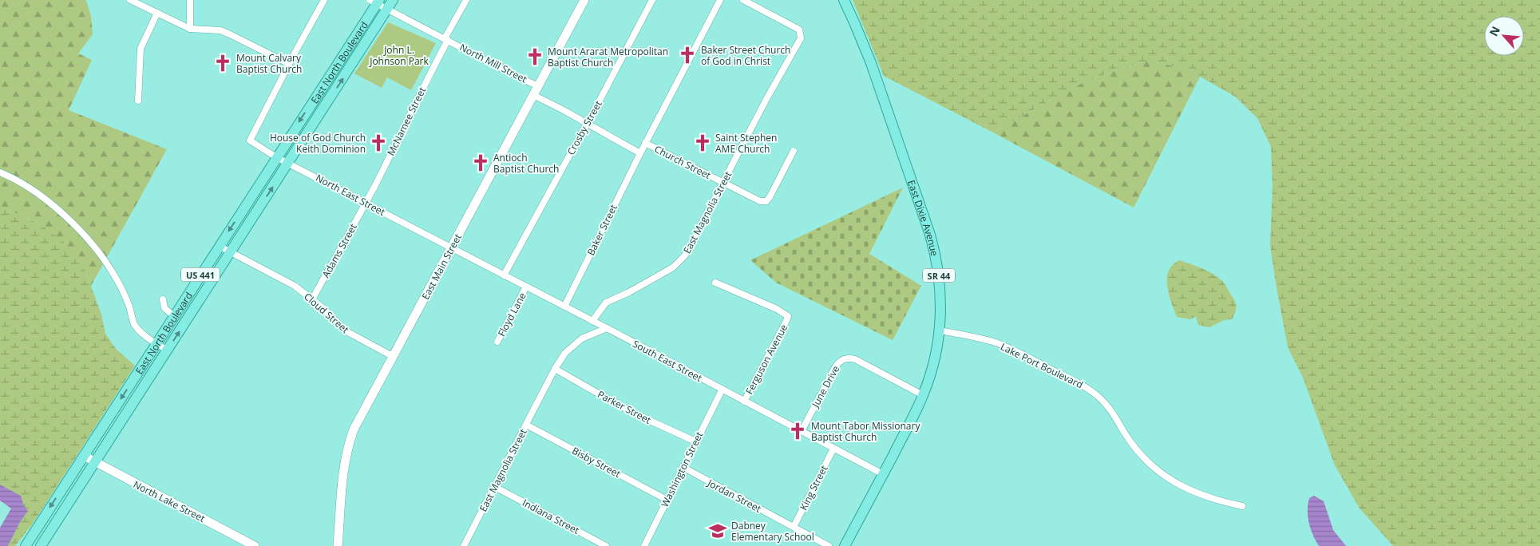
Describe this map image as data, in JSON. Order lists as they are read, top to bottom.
{
  "streets": {
    "main road": [
      "East North Boulevard",
      "East Dixie Avenue",
      "East Main Street",
      "US 441",
      "SR 44",
      "North Lake Street"
    ],
    "street": [
      "North Mill Street",
      "McNamee Street",
      "Crosby Street",
      "Church Street",
      "North East Street",
      "East Magnolia Street",
      "Baker Street",
      "Adams Street",
      "Cloud Street",
      "Floyd Lane",
      "Ferguson Avenue",
      "South East Street",
      "Lake Port Boulevard",
      "June Drive",
      "Parker Street",
      "Bisby Street",
      "Washington Street",
      "King Street",
      "Jordan Street",
      "Indiana Street"
    ]
  },
  "crossings": [
    ["East North Boulevard", "North Mill Street"],
    ["East North Boulevard", "North East Street"],
    ["East North Boulevard", "Cloud Street"],
    ["East North Boulevard", "North Lake Street"],
    ["North Mill Street", "McNamee Street"],
    ["North Mill Street", "East Main Street"],
    ["McNamee Street", "North East Street"],
    ["McNamee Street", "Adams Street"],
    ["Crosby Street", "Church Street"],
    ["Crosby Street", "South East Street"],
    ["Church Street", "East Magnolia Street"],
    ["Church Street", "Baker Street"],
    ["Church Street", "East Main Street"],
    ["North East Street", "Adams Street"],
    ["North East Street", "East Main Street"],
    ["North East Street", "South East Street"],
    ["East Magnolia Street", "South East Street"],
    ["East Magnolia Street", "Parker Street"],
    ["East Magnolia Street", "Bisby Street"],
    ["East Magnolia Street", "Indiana Street"],
    ["East Dixie Avenue", "South East Street"],
    ["East Dixie Avenue", "Lake Port Boulevard"],
    ["East Dixie Avenue", "June Drive"],
    ["Baker Street", "South East Street"],
    ["Adams Street", "Cloud Street"],
    ["East Main Street", "Cloud Street"],
    ["East Main Street", "South East Street"],
    ["Floyd Lane", "South East Street"],
    ["Ferguson Avenue", "South East Street"],
    ["South East Street", "June Drive"],
    ["South East Street", "Washington Street"],
    ["South East Street", "King Street"],
    ["Parker Street", "Washington Street"],
    ["Bisby Street", "Washington Street"],
    ["Washington Street", "Jordan Street"],
    ["King Street", "Jordan Street"]
  ],
  "parks": ["John L. Johnson Park"],
  "places": {
    "church": [
      "Baker Street Church of God in Christ",
      "Mount Ararat Metropolitan Baptist Church",
      "Mount Calvary Baptist Church",
      "House of God Church Keith Dominion",
      "Saint Stephen AME Church",
      "Antioch Baptist Church",
      "Mount Tabor Missionary Baptist Church"
    ],
    "school or university": ["Dabney Elementary School"]
  },
  "north": "top left"
}
